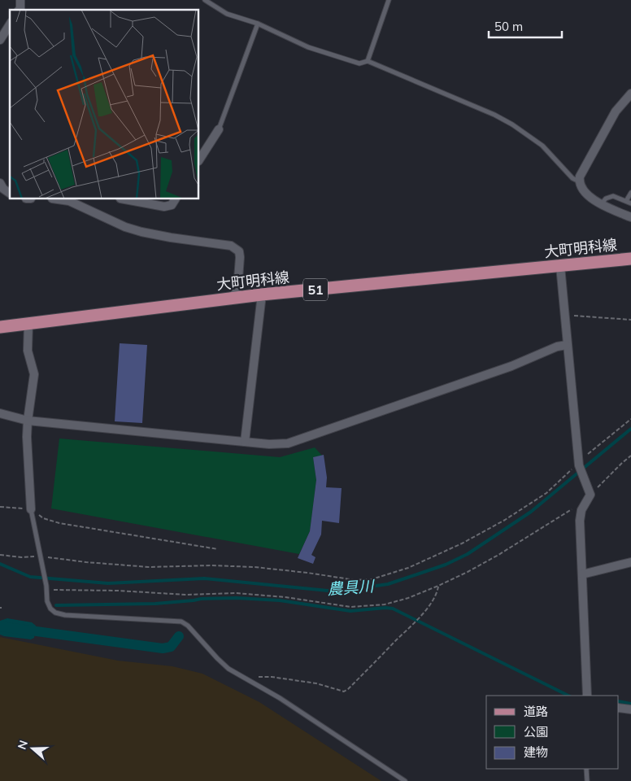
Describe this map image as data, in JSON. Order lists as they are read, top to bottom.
{
  "streets": {
    "main road": ["大町明科線", "51"]
  },
  "water": ["農具川"],
  "legend": ["道路", "公園", "建物"],
  "scale_bar": "50 m",
  "north": "left"
}
